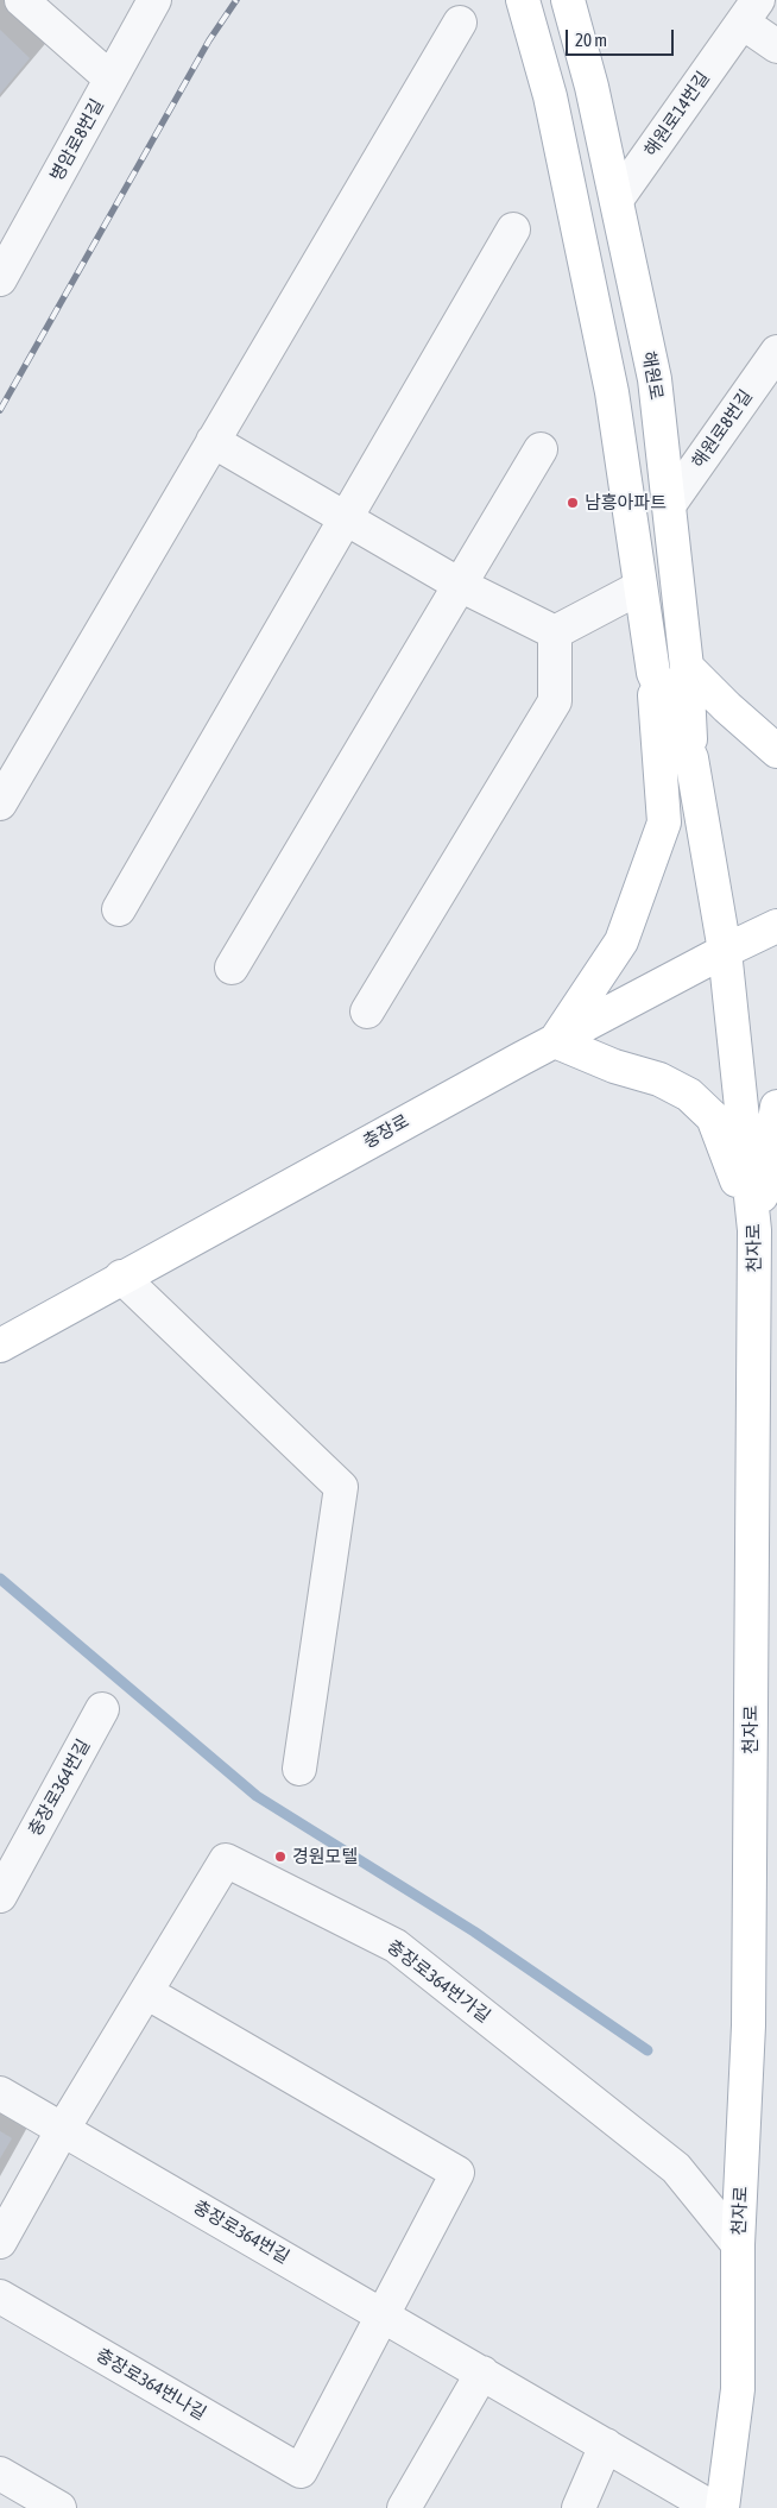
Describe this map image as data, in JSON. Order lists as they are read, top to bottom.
{
  "streets": {
    "main road": ["해원로", "충장로", "천자로"],
    "street": [
      "해원로14번길",
      "병암로8번길",
      "해원로8번길",
      "충장로364번길",
      "충장로364번가길",
      "충장로364번나길"
    ]
  },
  "crossings": [
    ["해원로14번길", "해원로"],
    ["해원로", "해원로8번길"],
    ["해원로", "천자로"],
    ["충장로", "천자로"],
    ["천자로", "충장로364번가길"],
    ["충장로364번길", "충장로364번가길"],
    ["충장로364번길", "충장로364번나길"]
  ],
  "places": ["남흥아파트", "경원모텔"],
  "scale_bar": "20 m"
}
